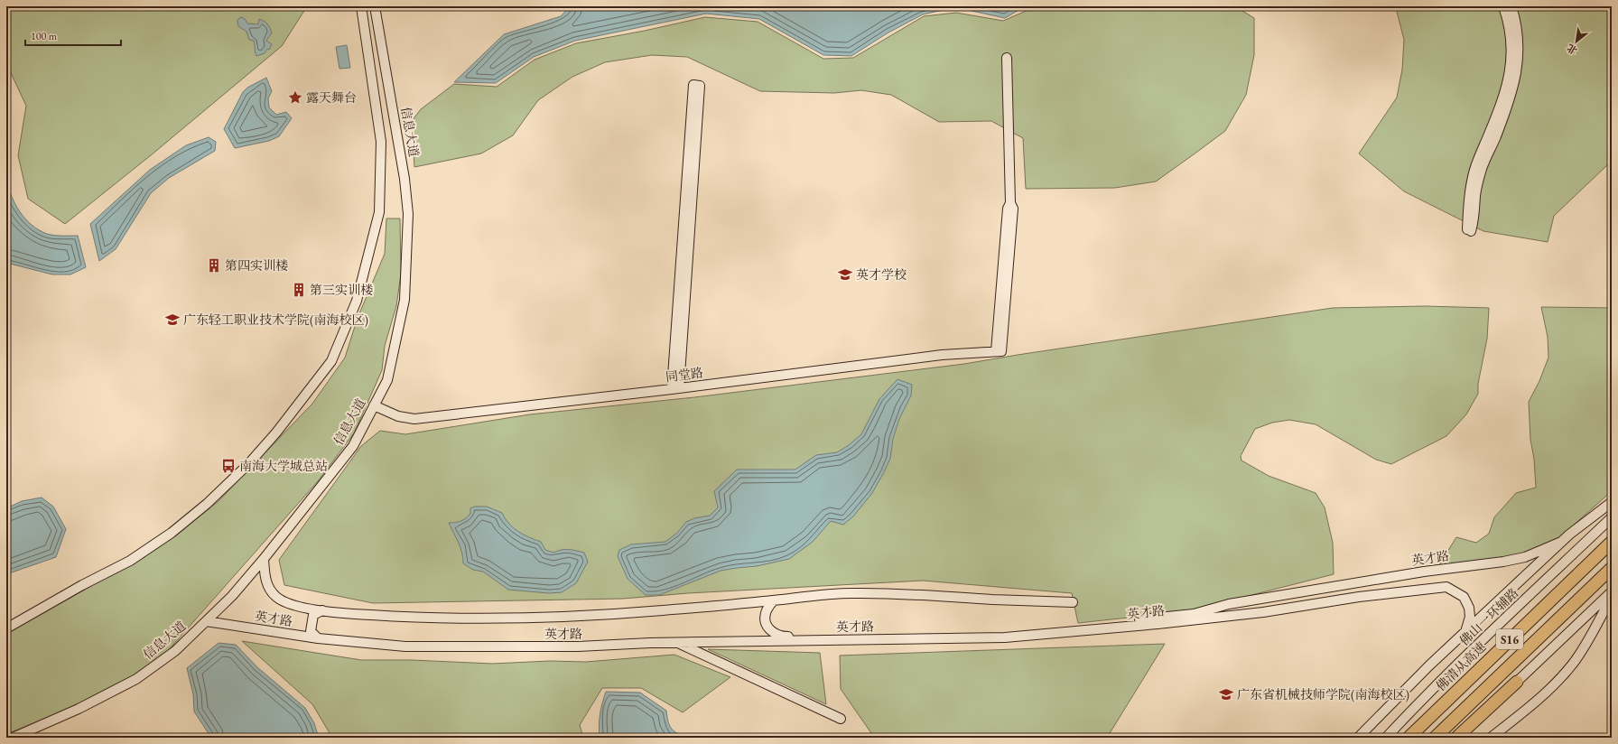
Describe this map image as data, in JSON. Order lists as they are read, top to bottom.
{
  "streets": {
    "highway": ["S16", "佛清从高速"],
    "main road": [
      "信息大道",
      "同堂路",
      "英才路",
      "佛山一环辅路"
    ]
  },
  "crossings": [
    ["信息大道", "同堂路"],
    ["信息大道", "英才路"]
  ],
  "places": {
    "place": ["露天舞台"],
    "building": ["第四实训楼", "第三实训楼"],
    "school or university": ["英才学校", "广东轻工职业技术学院(南海校区)", "广东省机械技师学院(南海校区)"],
    "bus stop": ["南海大学城总站"]
  },
  "scale_bar": "100 m",
  "north": "bottom left"
}
